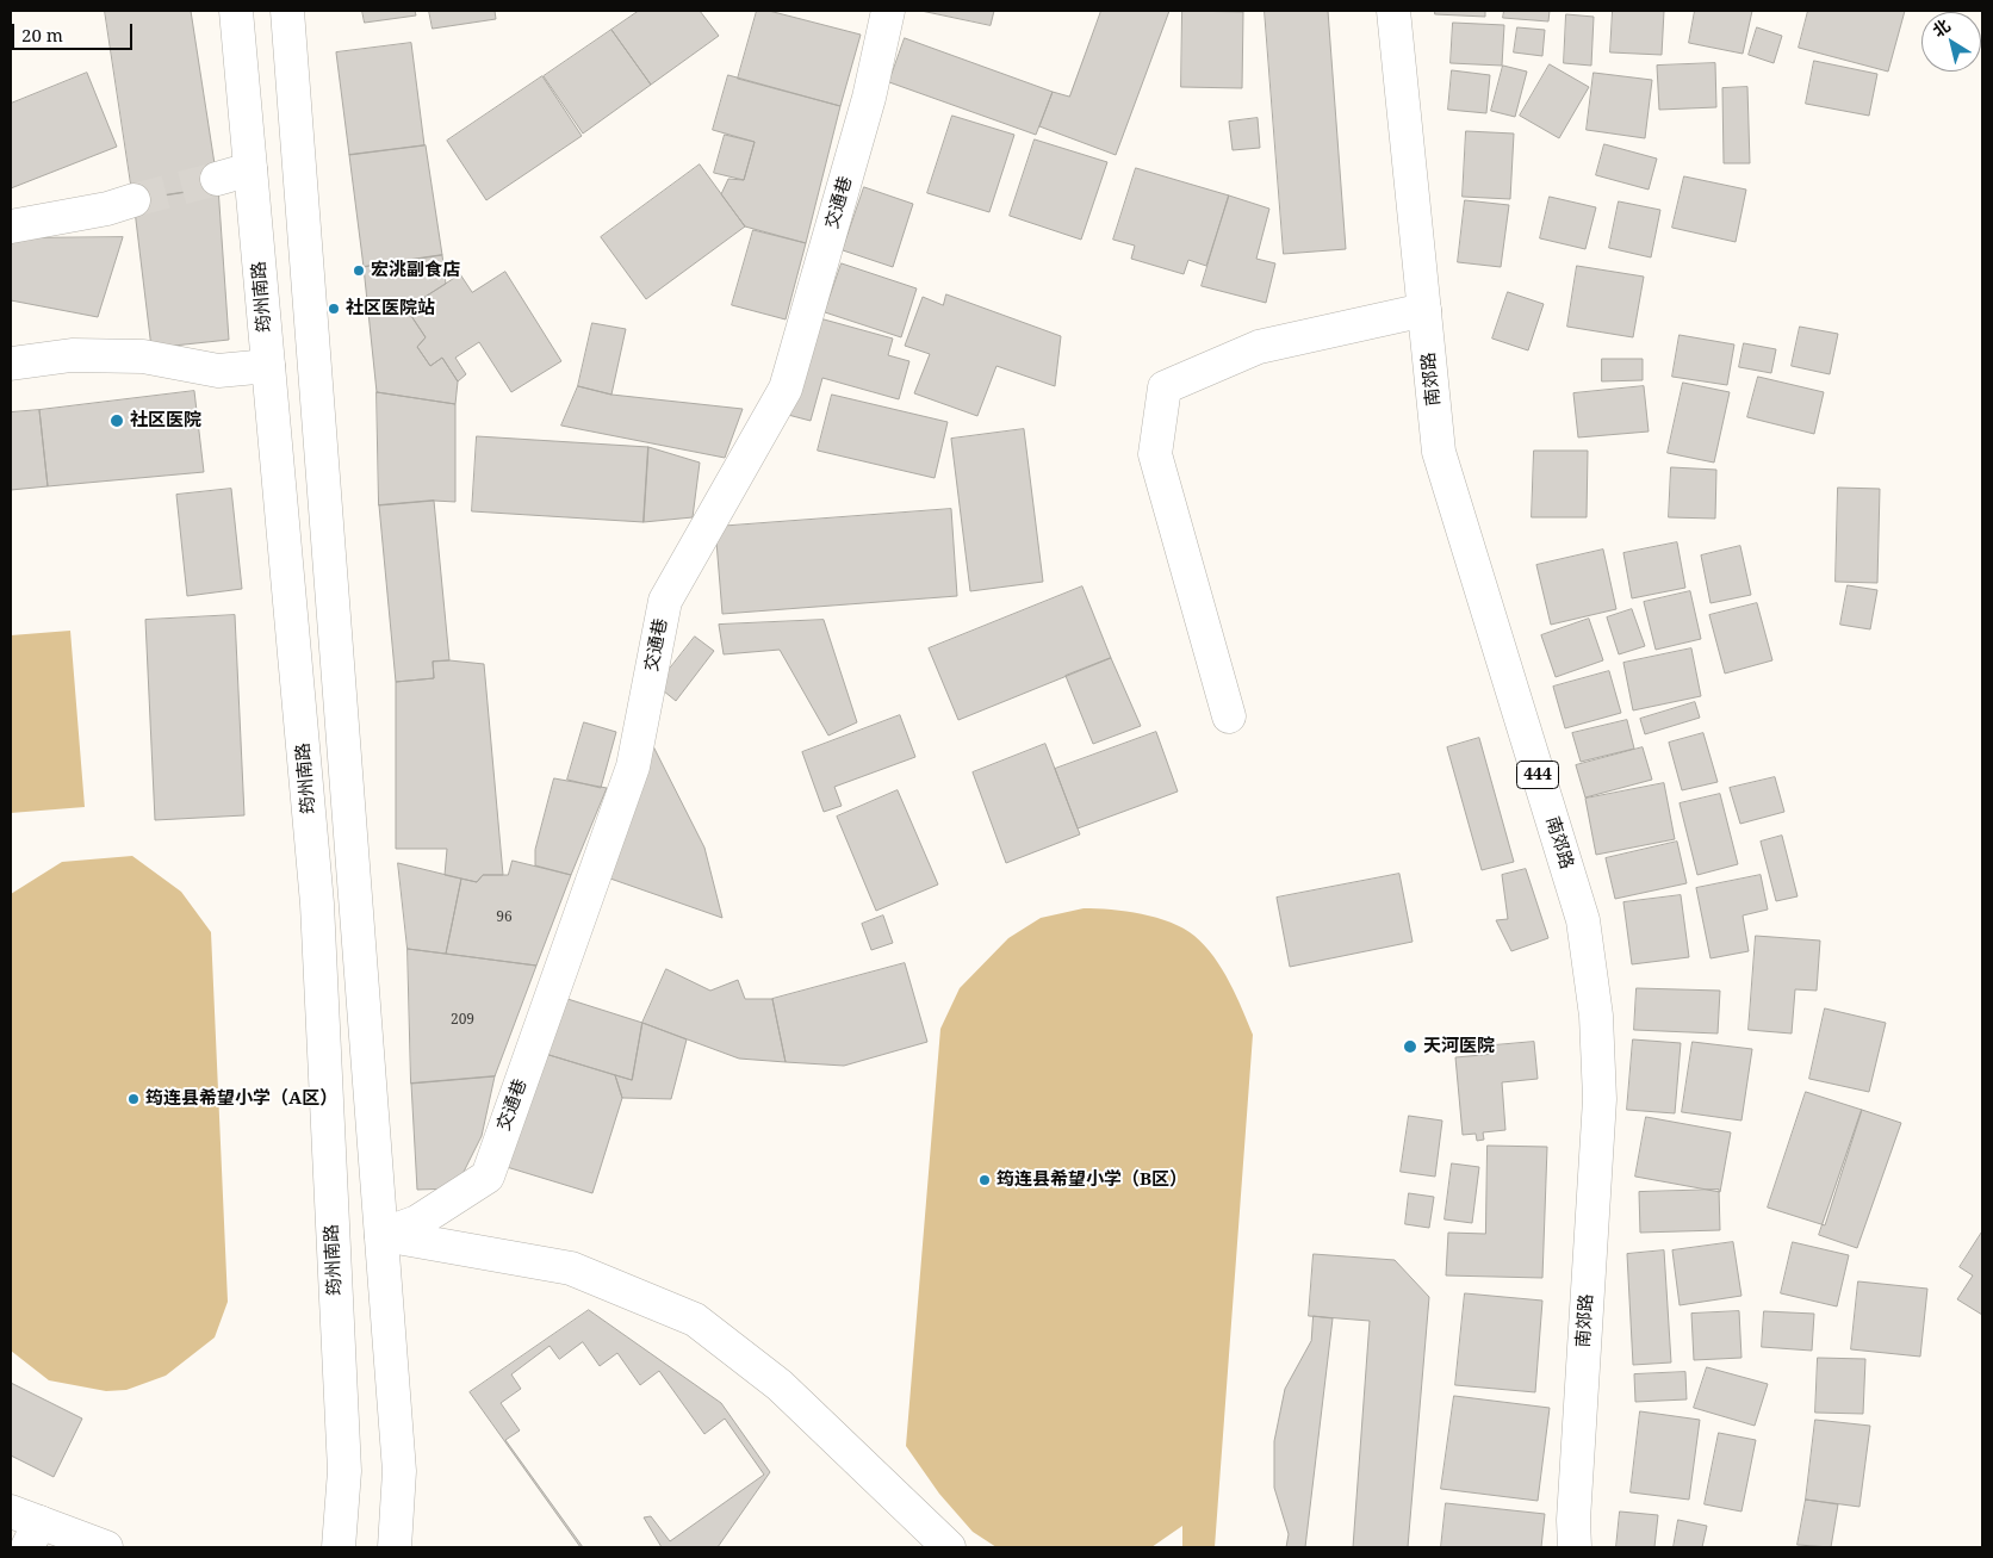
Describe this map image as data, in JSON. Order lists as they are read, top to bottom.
{
  "streets": {
    "main road": [
      "交通巷",
      "筠州南路",
      "南郊路",
      "444"
    ]
  },
  "places": [
    "宏洮副食店",
    "社区医院站",
    "社区医院",
    "天河医院",
    "筠连县希望小学（A区）",
    "筠连县希望小学（B区）"
  ],
  "house_numbers": ["96", "209"],
  "scale_bar": "20 m",
  "north": "top left"
}
